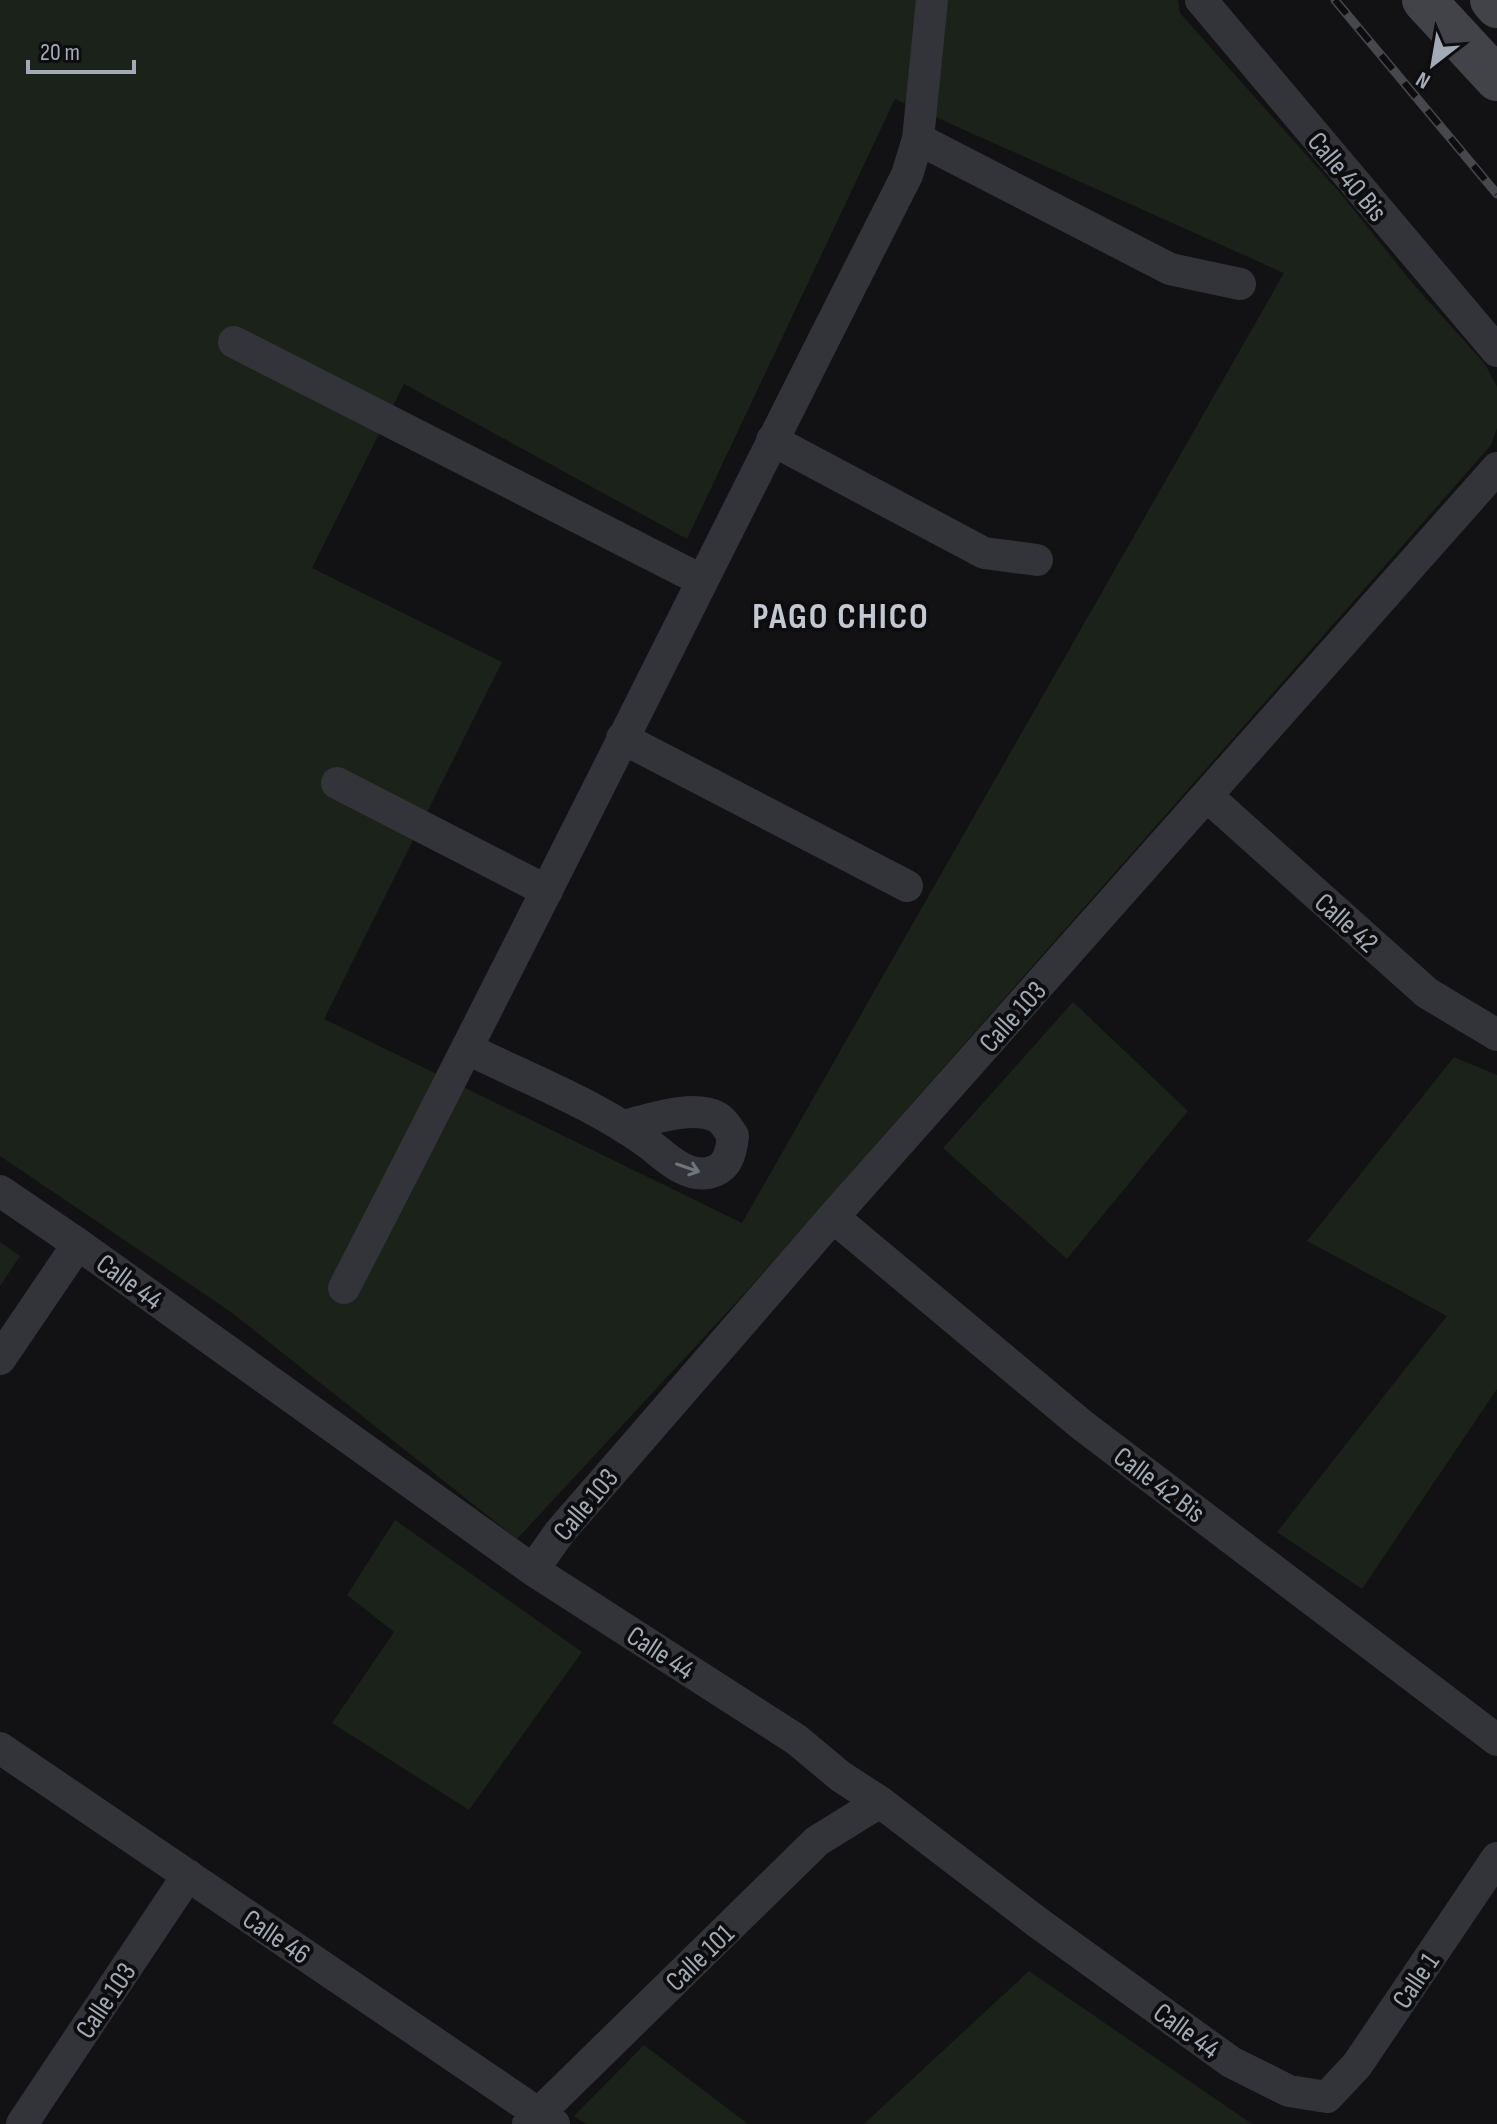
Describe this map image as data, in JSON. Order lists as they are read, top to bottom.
{
  "streets": {
    "street": [
      "Calle 40 Bis",
      "Calle 42",
      "Calle 103",
      "Calle 44",
      "Calle 42 Bis",
      "Calle 46",
      "Calle 101",
      "Calle 1"
    ]
  },
  "crossings": [
    ["Calle 42", "Calle 103"],
    ["Calle 103", "Calle 44"],
    ["Calle 103", "Calle 42 Bis"],
    ["Calle 103", "Calle 46"],
    ["Calle 44", "Calle 101"],
    ["Calle 44", "Calle 1"],
    ["Calle 46", "Calle 101"]
  ],
  "districts": ["PAGO CHICO"],
  "scale_bar": "20 m",
  "north": "bottom left"
}
